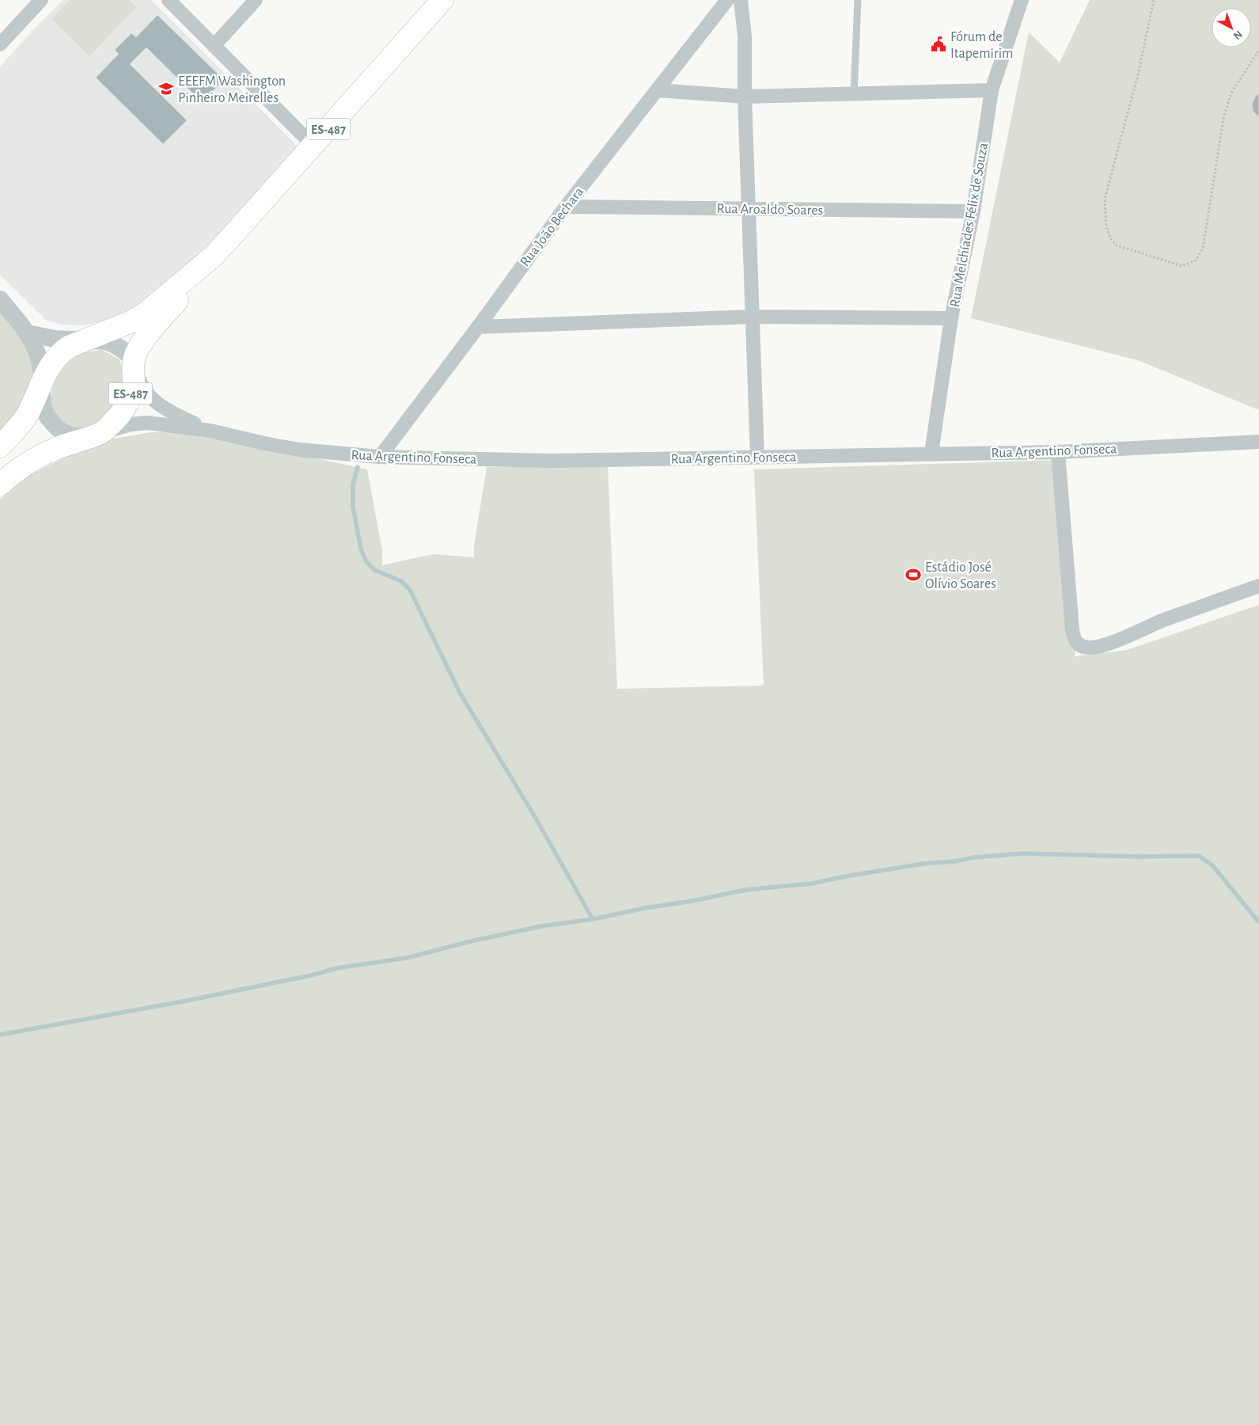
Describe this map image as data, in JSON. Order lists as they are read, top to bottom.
{
  "streets": {
    "main road": ["ES-487"],
    "street": [
      "Rua Aroaldo Soares",
      "Rua Melchíades Félix de Souza",
      "Rua João Bechara",
      "Rua Argentino Fonseca"
    ]
  },
  "crossings": [
    ["Rua Aroaldo Soares", "Rua Melchíades Félix de Souza"],
    ["Rua Aroaldo Soares", "Rua João Bechara"],
    ["Rua Melchíades Félix de Souza", "Rua Argentino Fonseca"],
    ["Rua João Bechara", "Rua Argentino Fonseca"]
  ],
  "places": {
    "public building": ["Fórum de Itapemirim"],
    "school or university": ["EEEFM Washington Pinheiro Meirelles"],
    "sports": ["Estádio José Olívio Soares"]
  },
  "north": "bottom right"
}
